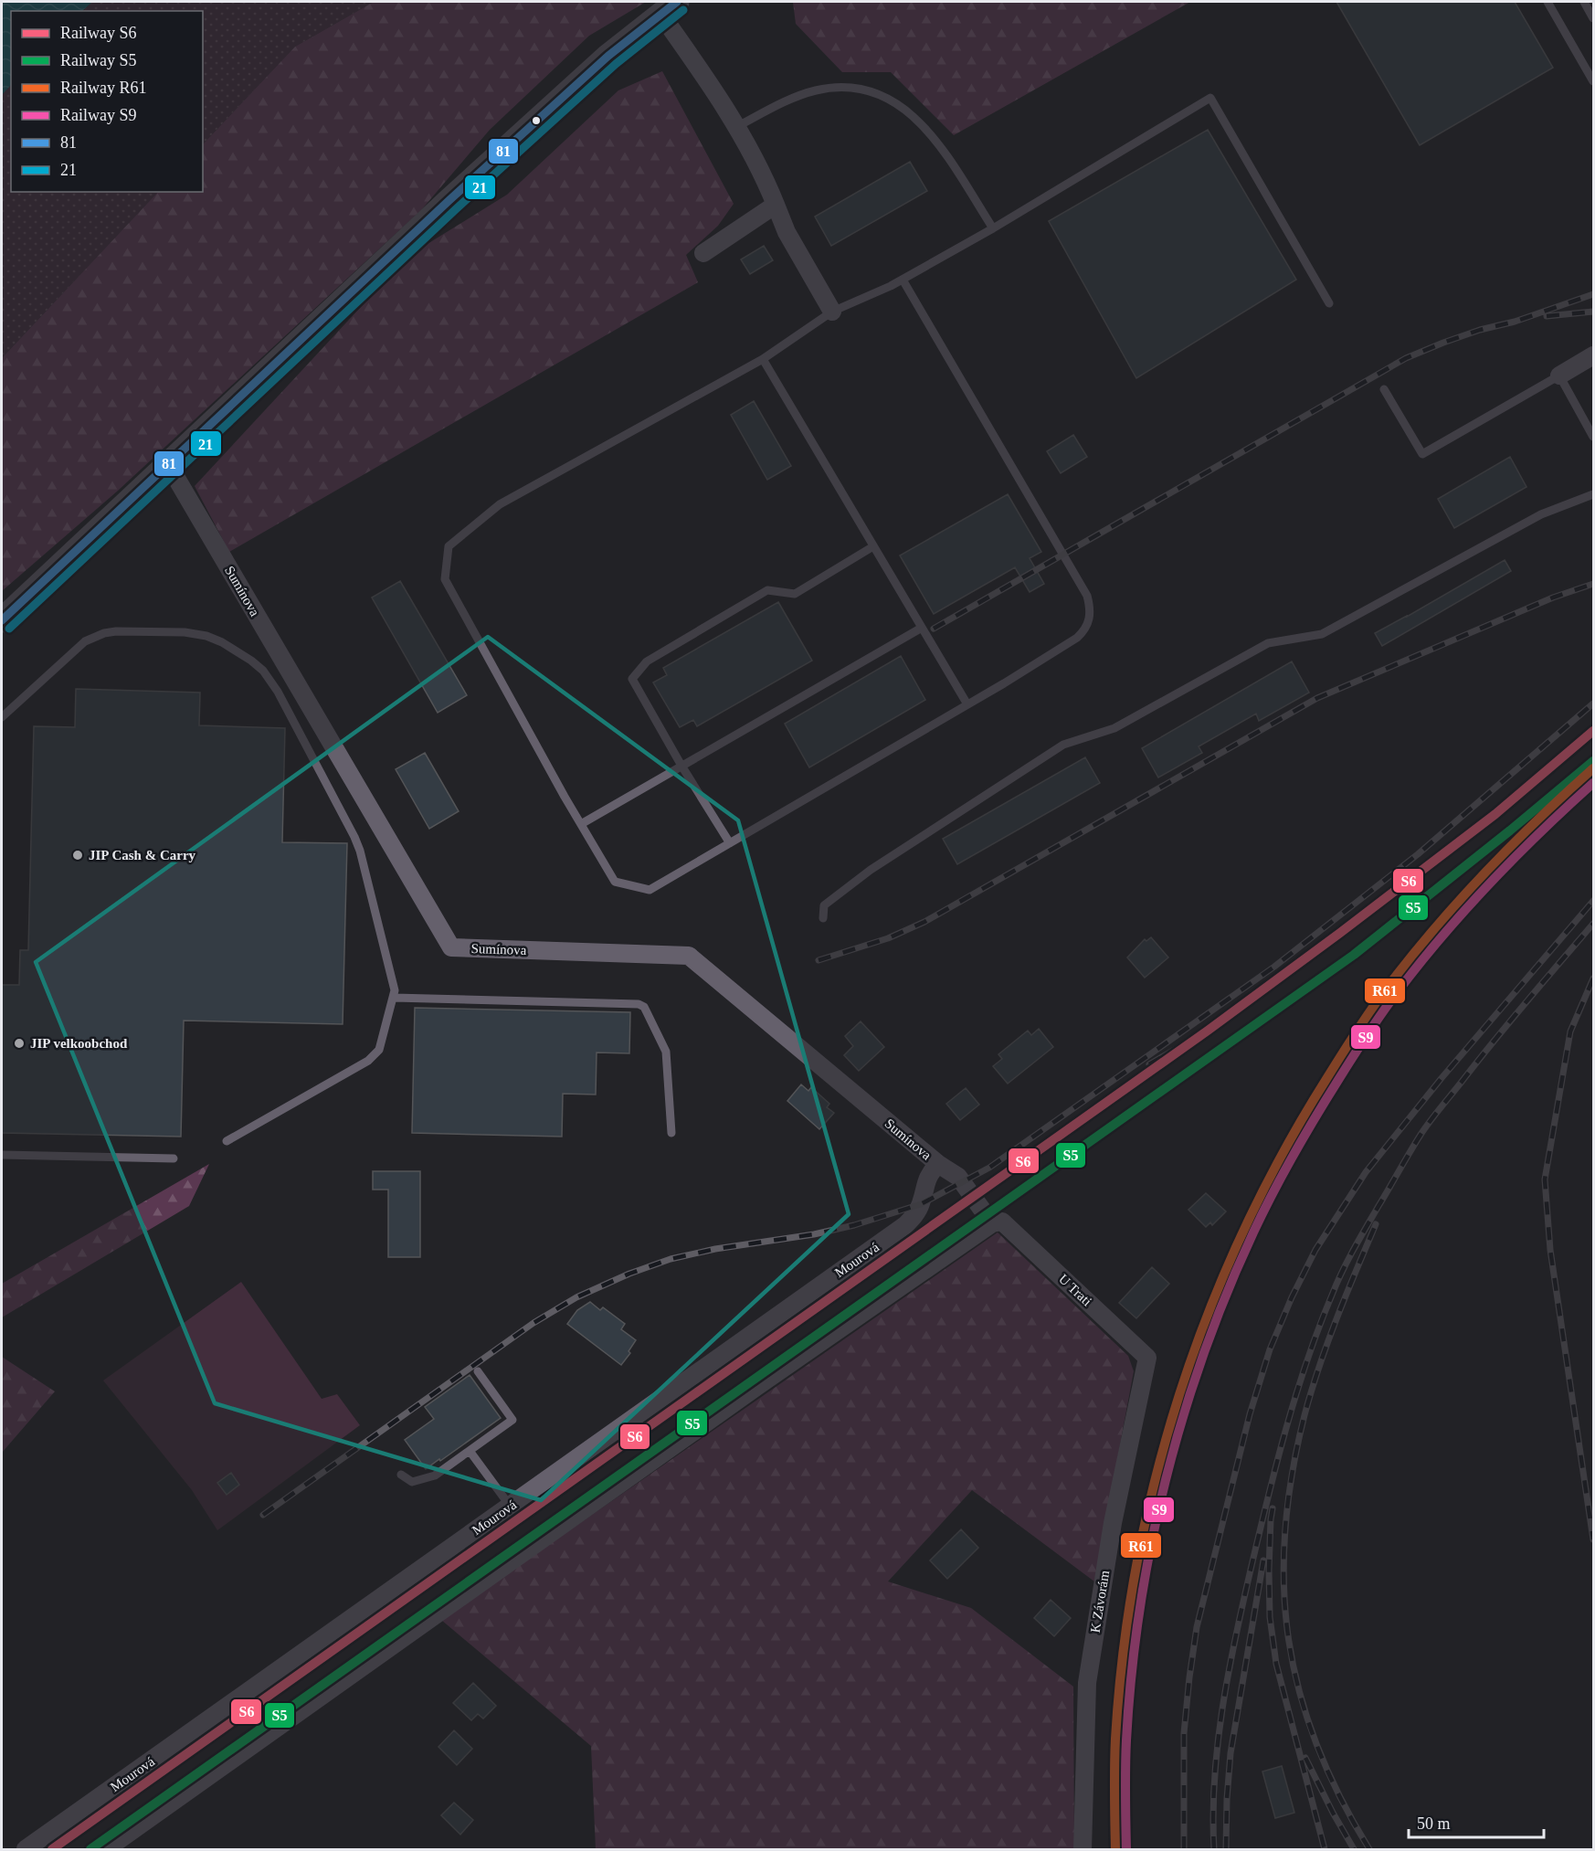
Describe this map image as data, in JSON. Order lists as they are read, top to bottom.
{
  "streets": {
    "street": [
      "Sumínova",
      "Mourová",
      "U Trati",
      "K Závorám"
    ]
  },
  "crossings": [
    ["Sumínova", "Mourová"],
    ["Sumínova", "U Trati"],
    ["U Trati", "K Závorám"]
  ],
  "places": ["JIP Cash & Carry", "JIP velkoobchod"],
  "lines": [
    "transit line 81",
    "transit line 21",
    "rail line S6",
    "rail line S5",
    "rail line R61",
    "rail line S9"
  ],
  "legend": [
    "Railway S6",
    "Railway S5",
    "Railway R61",
    "Railway S9",
    "81",
    "21"
  ],
  "scale_bar": "50 m"
}
